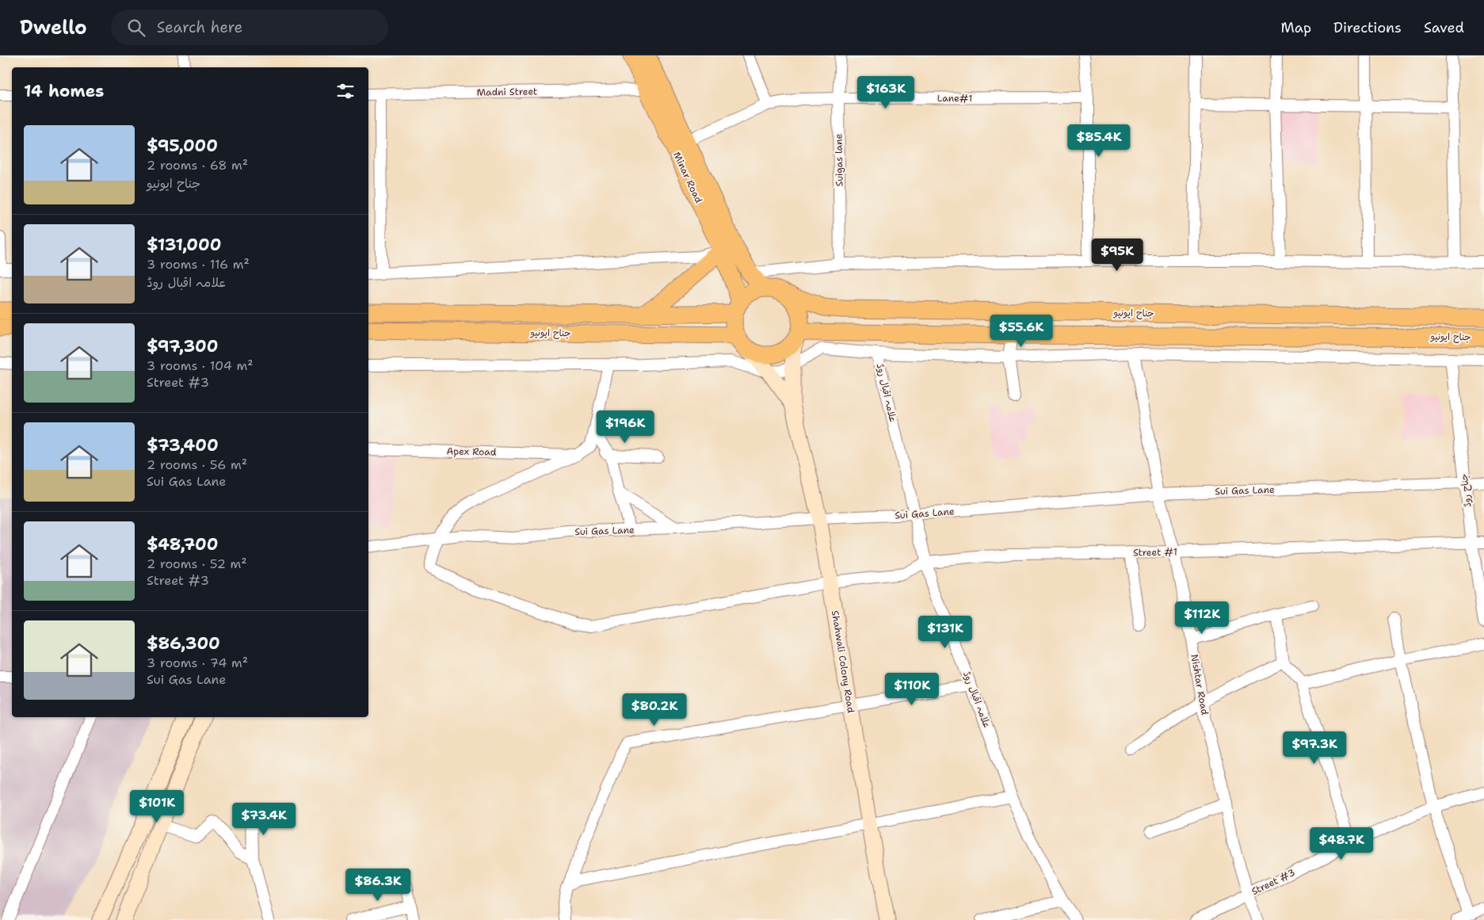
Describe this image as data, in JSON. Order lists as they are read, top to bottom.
{
  "streets": {
    "main road": ["Minar Road", "جناح ایونیو", "Shahwali Colony Road"],
    "street": [
      "Madni Street",
      "Lane#1",
      "Suigas lane",
      "علامہ اقبال روڈ",
      "Apex Road",
      "Sui Gas Lane",
      "جناح روڈ",
      "Street #1",
      "Nishtar Road",
      "Street #3"
    ]
  },
  "crossings": [
    ["Madni Street", "Minar Road"],
    ["Lane#1", "Suigas lane"],
    ["Lane#1", "Minar Road"],
    ["Minar Road", "جناح ایونیو"],
    ["Minar Road", "Shahwali Colony Road"],
    ["جناح ایونیو", "Shahwali Colony Road"],
    ["علامہ اقبال روڈ", "Sui Gas Lane"],
    ["علامہ اقبال روڈ", "Street #1"],
    ["Sui Gas Lane", "جناح روڈ"],
    ["Sui Gas Lane", "Street #1"],
    ["Sui Gas Lane", "Shahwali Colony Road"],
    ["Sui Gas Lane", "Nishtar Road"],
    ["جناح روڈ", "Street #1"],
    ["Street #1", "Shahwali Colony Road"],
    ["Street #1", "Nishtar Road"],
    ["Nishtar Road", "Street #3"]
  ],
  "page": {
    "header": "Dwello",
    "search": "Search here",
    "nav": ["Map", "Directions", "Saved"],
    "heading": "14 homes",
    "price": [
      "$163K",
      "$85.4K",
      "$95K",
      "$55.6K",
      "$196K",
      "$112K",
      "$131K",
      "$110K",
      "$80.2K",
      "$97.3K",
      "$101K",
      "$73.4K",
      "$48.7K",
      "$86.3K"
    ],
    "list": [
      {
        "name": "$95,000",
        "note": "2 rooms · 68 m² · جناح ایونیو"
      },
      {
        "name": "$131,000",
        "note": "3 rooms · 116 m² · علامہ اقبال روڈ"
      },
      {
        "name": "$97,300",
        "note": "3 rooms · 104 m² · Street #3"
      },
      {
        "name": "$73,400",
        "note": "2 rooms · 56 m² · Sui Gas Lane"
      },
      {
        "name": "$48,700",
        "note": "2 rooms · 52 m² · Street #3"
      },
      {
        "name": "$86,300",
        "note": "3 rooms · 74 m² · Sui Gas Lane"
      }
    ]
  }
}
